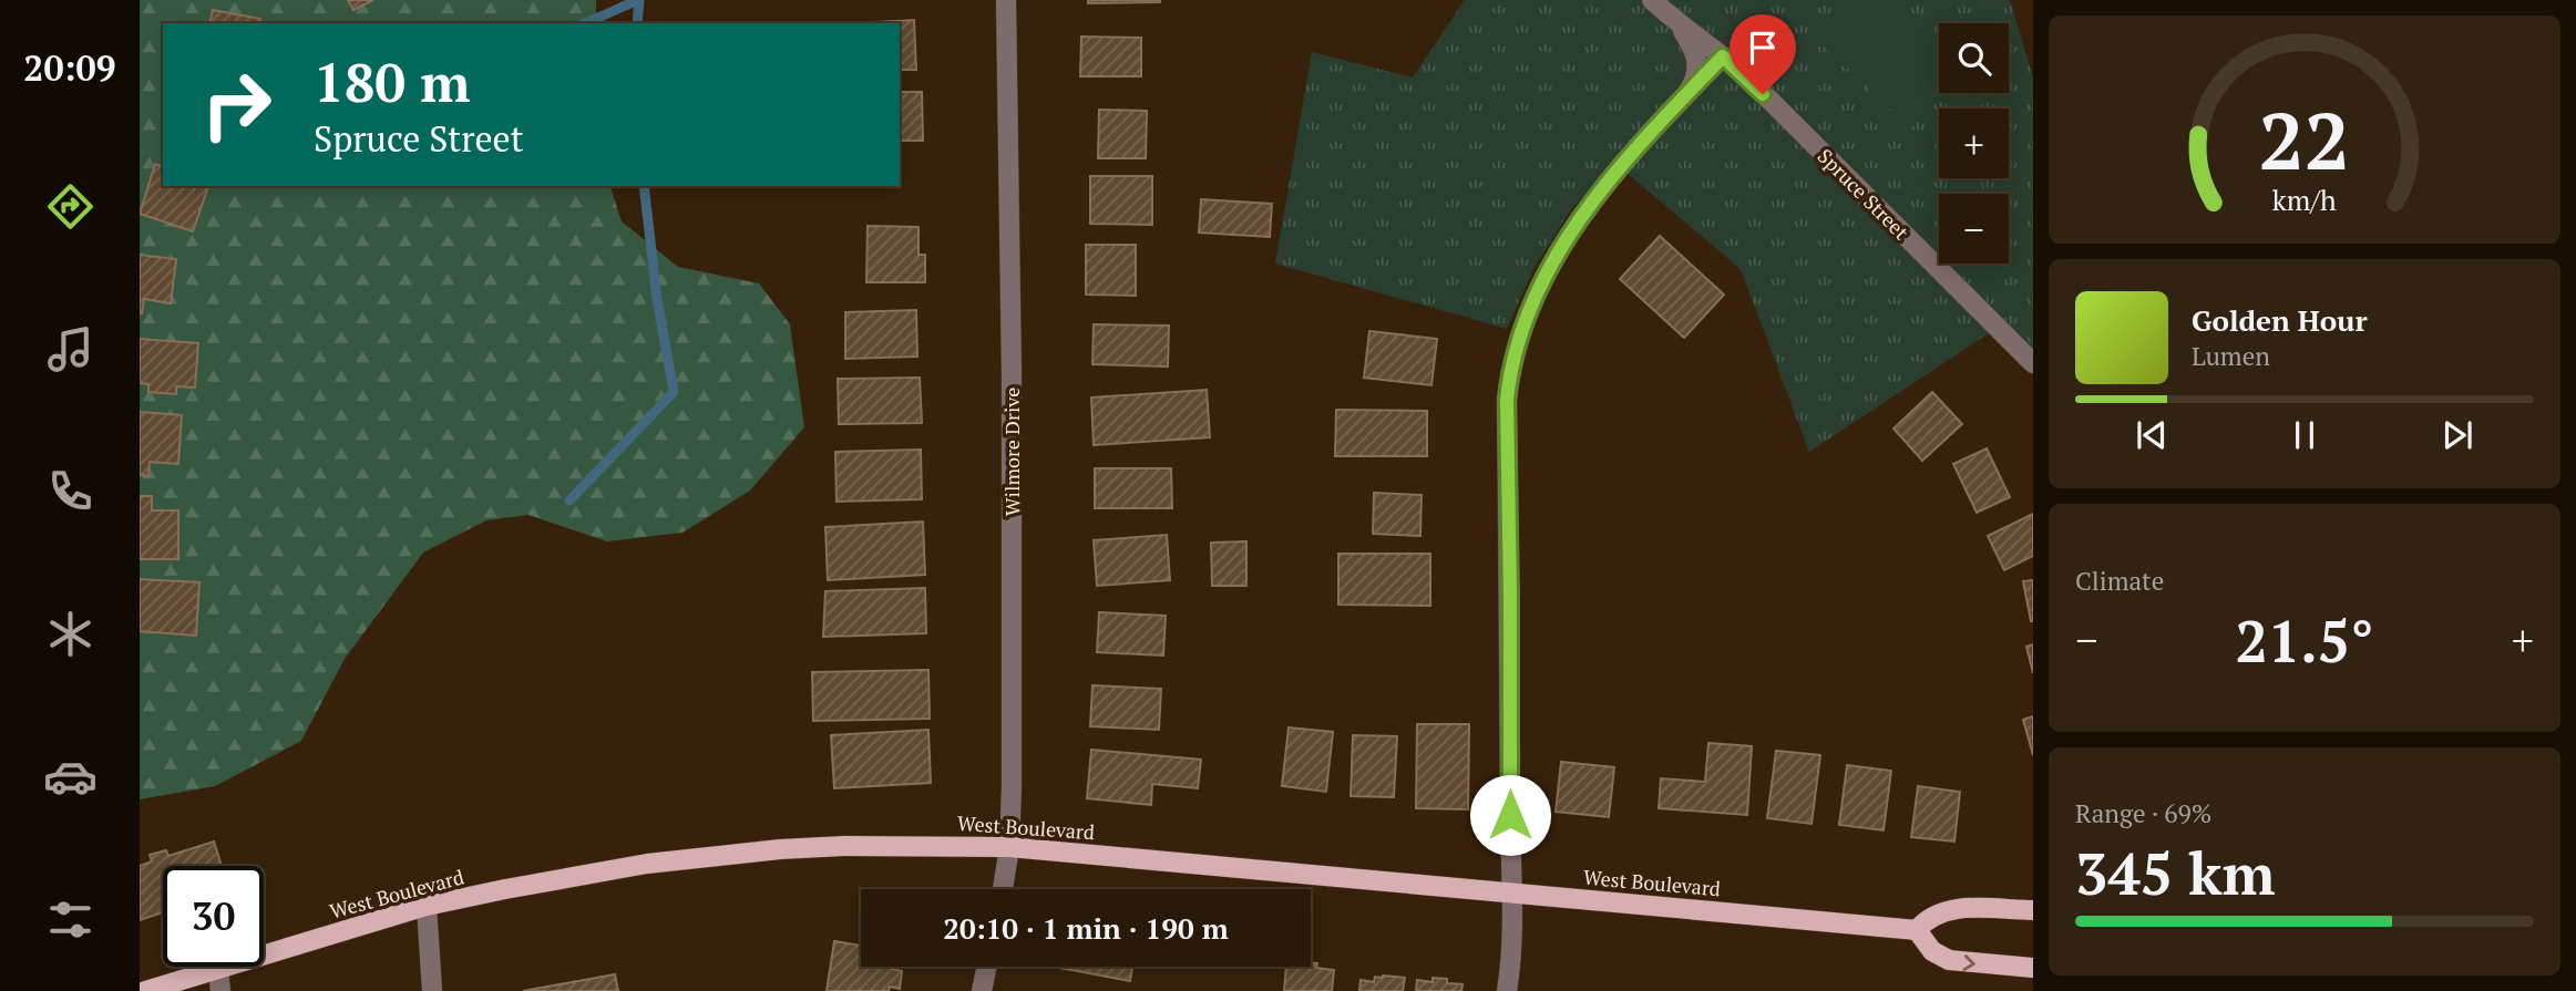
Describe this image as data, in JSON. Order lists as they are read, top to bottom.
{
  "streets": {
    "main road": ["West Boulevard"],
    "street": ["Spruce Street", "Wilmore Drive"]
  },
  "crossings": [
    ["Wilmore Drive", "West Boulevard"]
  ],
  "page": {
    "tabs": "20:09",
    "map_buttons": ["+", "−"],
    "turn": ["180 m", "Spruce Street"],
    "song": ["Golden Hour", "Lumen"],
    "tile": [
      "Climate",
      ["Range · 69%", "345 km"]
    ],
    "heat": ["−", "21.5°", "+"],
    "limit": "30",
    "trip": "20:10 · 1 min · 190 m",
    "gauge": ["22", "km/h"]
  }
}
